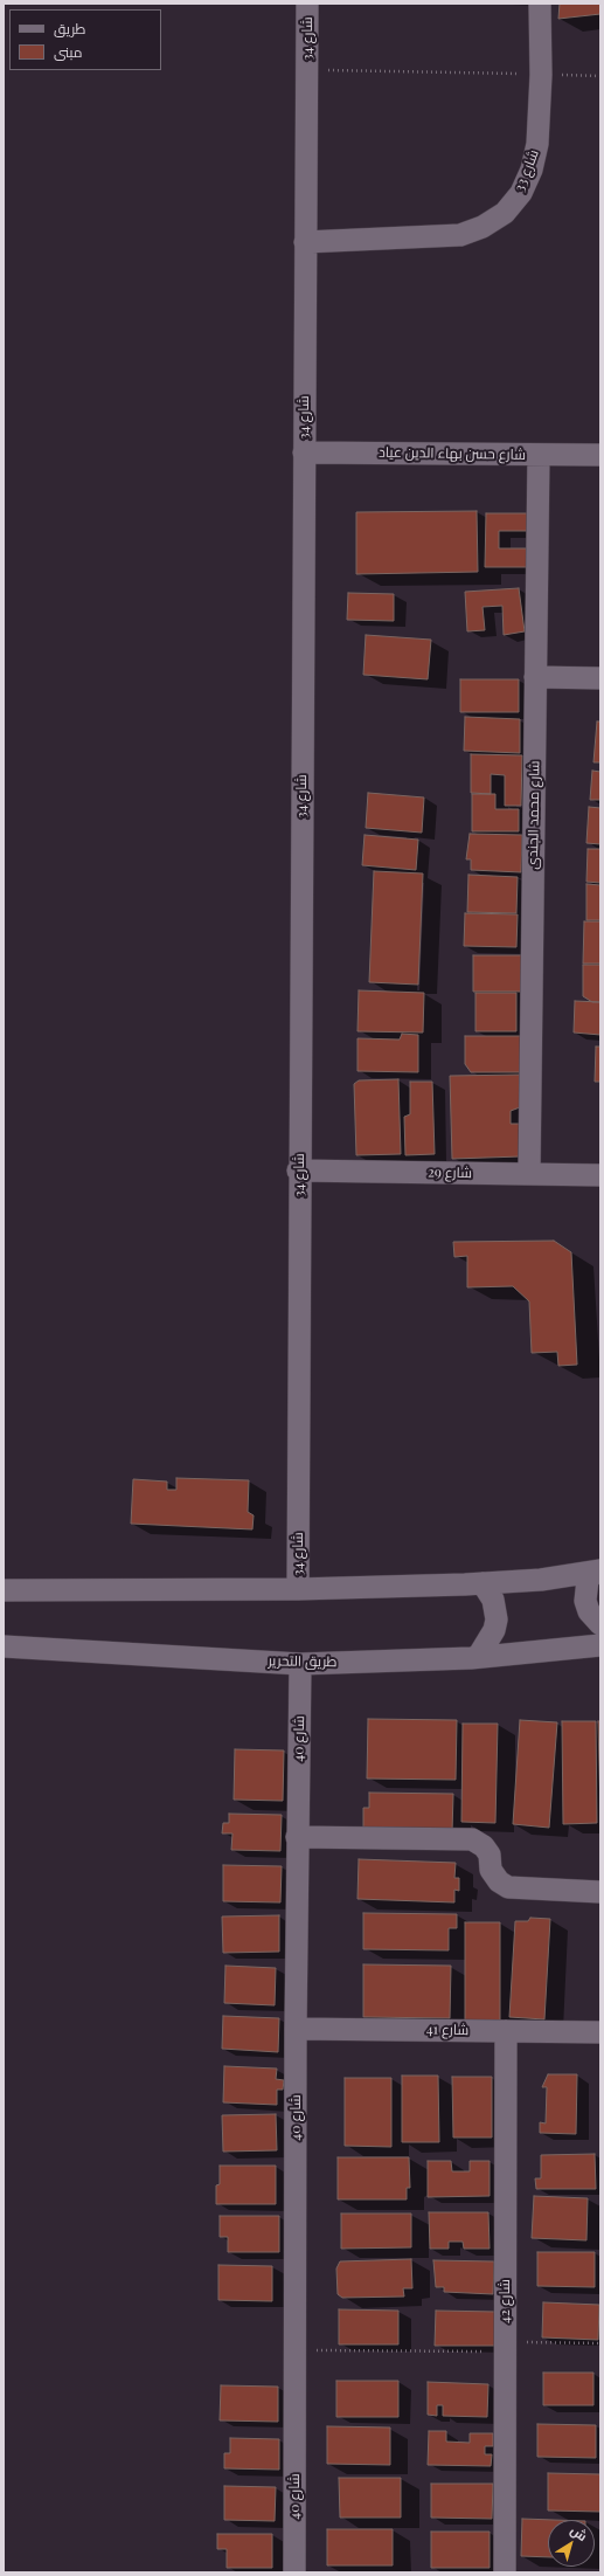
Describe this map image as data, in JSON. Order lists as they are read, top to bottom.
{
  "streets": {
    "street": [
      "شارع 34",
      "شارع 33",
      "شارع حسن بهاء الدين عياد",
      "شارع محمد الجندى",
      "شارع 29",
      "طريق التحرير",
      "شارع 40",
      "شارع 41",
      "شارع 42"
    ]
  },
  "crossings": [
    ["شارع 34", "شارع 33"],
    ["شارع 34", "شارع حسن بهاء الدين عياد"],
    ["شارع 34", "شارع 29"],
    ["شارع حسن بهاء الدين عياد", "شارع محمد الجندى"],
    ["شارع محمد الجندى", "شارع 29"],
    ["طريق التحرير", "شارع 40"],
    ["شارع 40", "شارع 41"],
    ["شارع 41", "شارع 42"]
  ],
  "legend": ["طريق", "مبنى"],
  "north": "top right"
}
